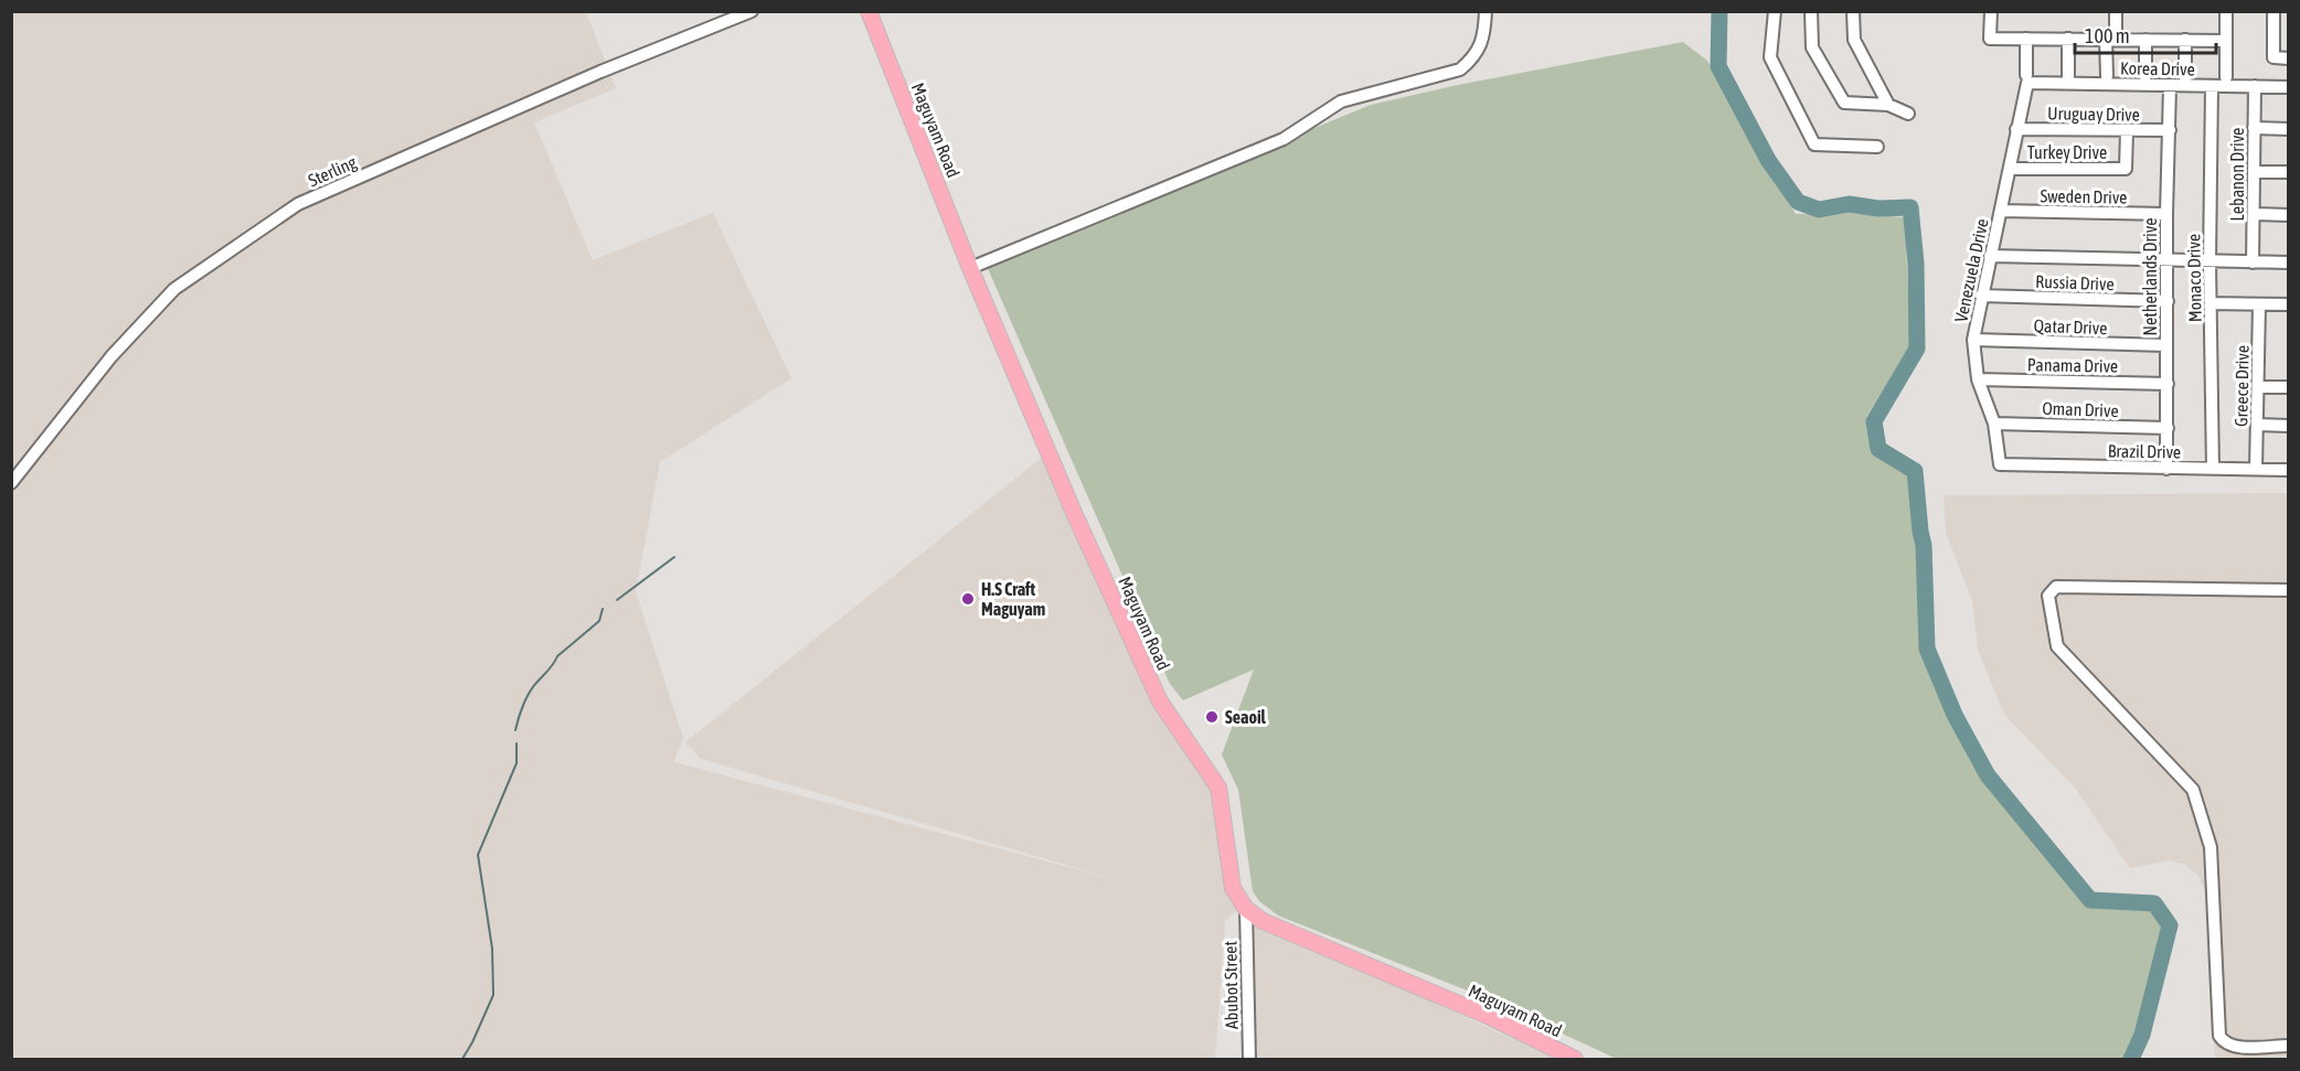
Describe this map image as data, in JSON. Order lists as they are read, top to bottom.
{
  "streets": {
    "main road": ["Maguyam Road"],
    "street": [
      "Korea Drive",
      "Uruguay Drive",
      "Turkey Drive",
      "Sterling",
      "Lebanon Drive",
      "Sweden Drive",
      "Venezuela Drive",
      "Netherlands Drive",
      "Monaco Drive",
      "Russia Drive",
      "Qatar Drive",
      "Panama Drive",
      "Greece Drive",
      "Oman Drive",
      "Brazil Drive",
      "Abubot Street"
    ]
  },
  "crossings": [
    ["Korea Drive", "Lebanon Drive"],
    ["Korea Drive", "Venezuela Drive"],
    ["Korea Drive", "Netherlands Drive"],
    ["Korea Drive", "Monaco Drive"],
    ["Uruguay Drive", "Turkey Drive"],
    ["Uruguay Drive", "Venezuela Drive"],
    ["Uruguay Drive", "Netherlands Drive"],
    ["Maguyam Road", "Abubot Street"],
    ["Turkey Drive", "Venezuela Drive"],
    ["Sweden Drive", "Venezuela Drive"],
    ["Sweden Drive", "Netherlands Drive"],
    ["Venezuela Drive", "Russia Drive"],
    ["Venezuela Drive", "Qatar Drive"],
    ["Venezuela Drive", "Panama Drive"],
    ["Venezuela Drive", "Oman Drive"],
    ["Venezuela Drive", "Brazil Drive"],
    ["Netherlands Drive", "Russia Drive"],
    ["Netherlands Drive", "Qatar Drive"],
    ["Netherlands Drive", "Panama Drive"],
    ["Netherlands Drive", "Oman Drive"],
    ["Netherlands Drive", "Brazil Drive"],
    ["Monaco Drive", "Brazil Drive"],
    ["Greece Drive", "Brazil Drive"]
  ],
  "places": ["H.S Craft Maguyam", "Seaoil"],
  "scale_bar": "100 m"
}
